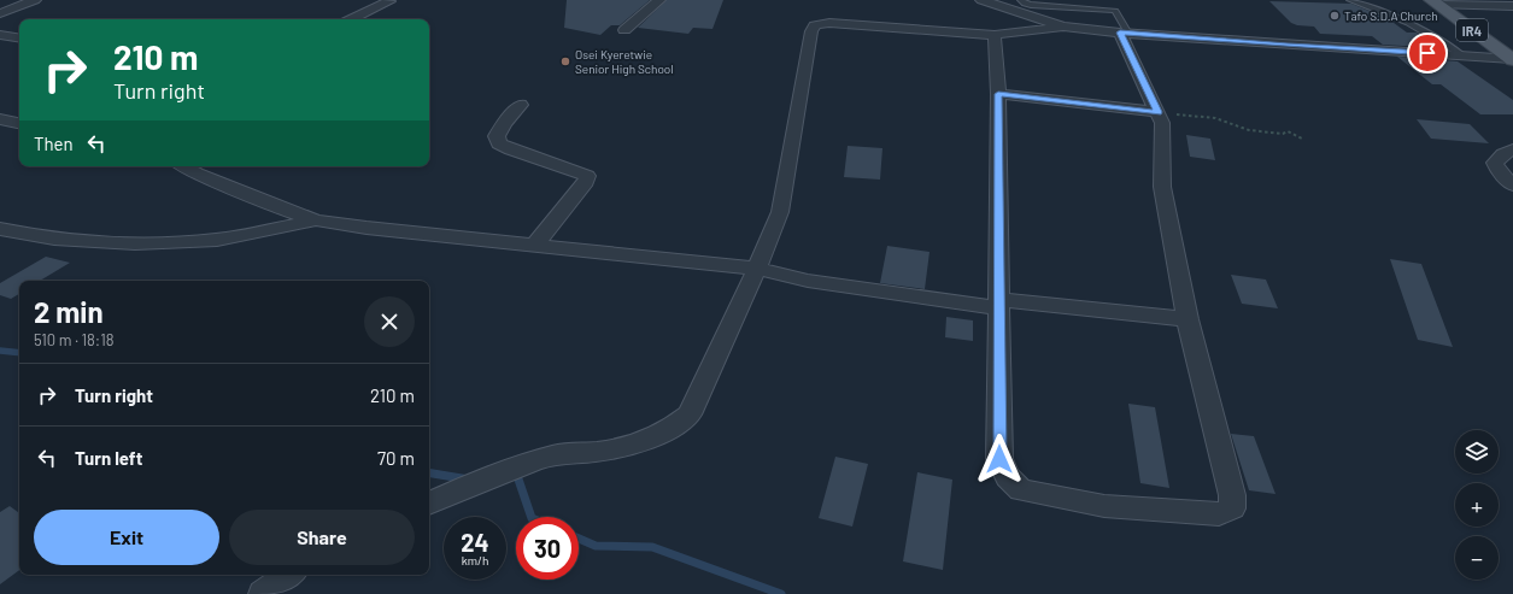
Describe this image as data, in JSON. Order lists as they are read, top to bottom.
{
  "streets": {
    "main road": ["IR4"]
  },
  "places": ["Tafo S.D.A Church", "Osei Kyeretwie Senior High School"],
  "page": {
    "turn": ["210 m", "Turn right"],
    "then": "Then",
    "heading": ["2 min", "510 m · 18:18"],
    "list": [
      {
        "name": "Turn right",
        "value": "210 m"
      },
      {
        "name": "Turn left",
        "value": "70 m"
      }
    ],
    "map_buttons": ["+", "−"],
    "buttons": ["Exit", "Share"],
    "speed": "24 km/h",
    "limit": "30"
  }
}
